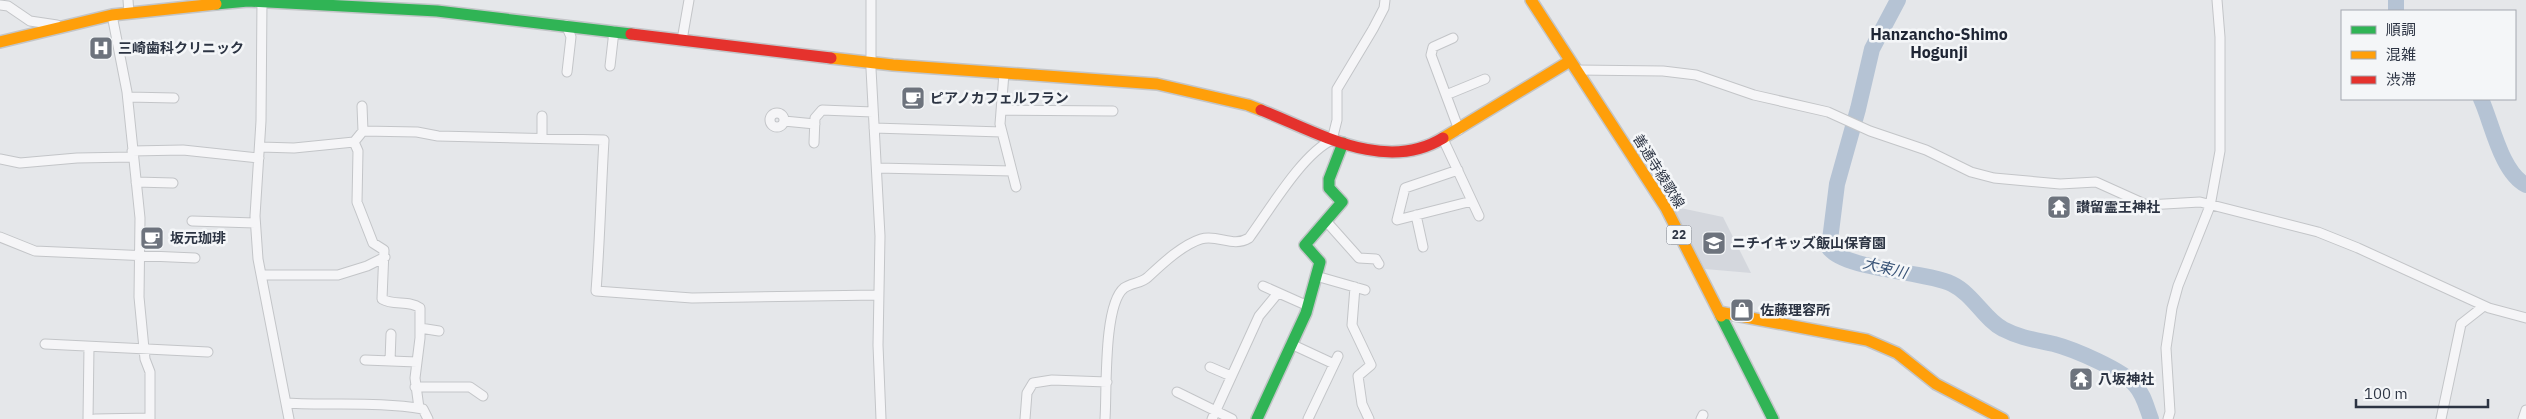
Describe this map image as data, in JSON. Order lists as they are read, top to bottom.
{
  "streets": {
    "street": ["善通寺綾歌線", "22"]
  },
  "districts": ["Hanzancho-Shimo Hogunji"],
  "water": ["大束川"],
  "places": {
    "hospital": ["三崎歯科クリニック"],
    "cafe": ["ピアノカフェルフラン", "坂元珈琲"],
    "temple": ["讃留霊王神社", "八坂神社"],
    "school or university": ["ニチイキッズ飯山保育園"],
    "shop": ["佐藤理容所"]
  },
  "legend": ["順調", "混雑", "渋滞"],
  "scale_bar": "100 m"
}
